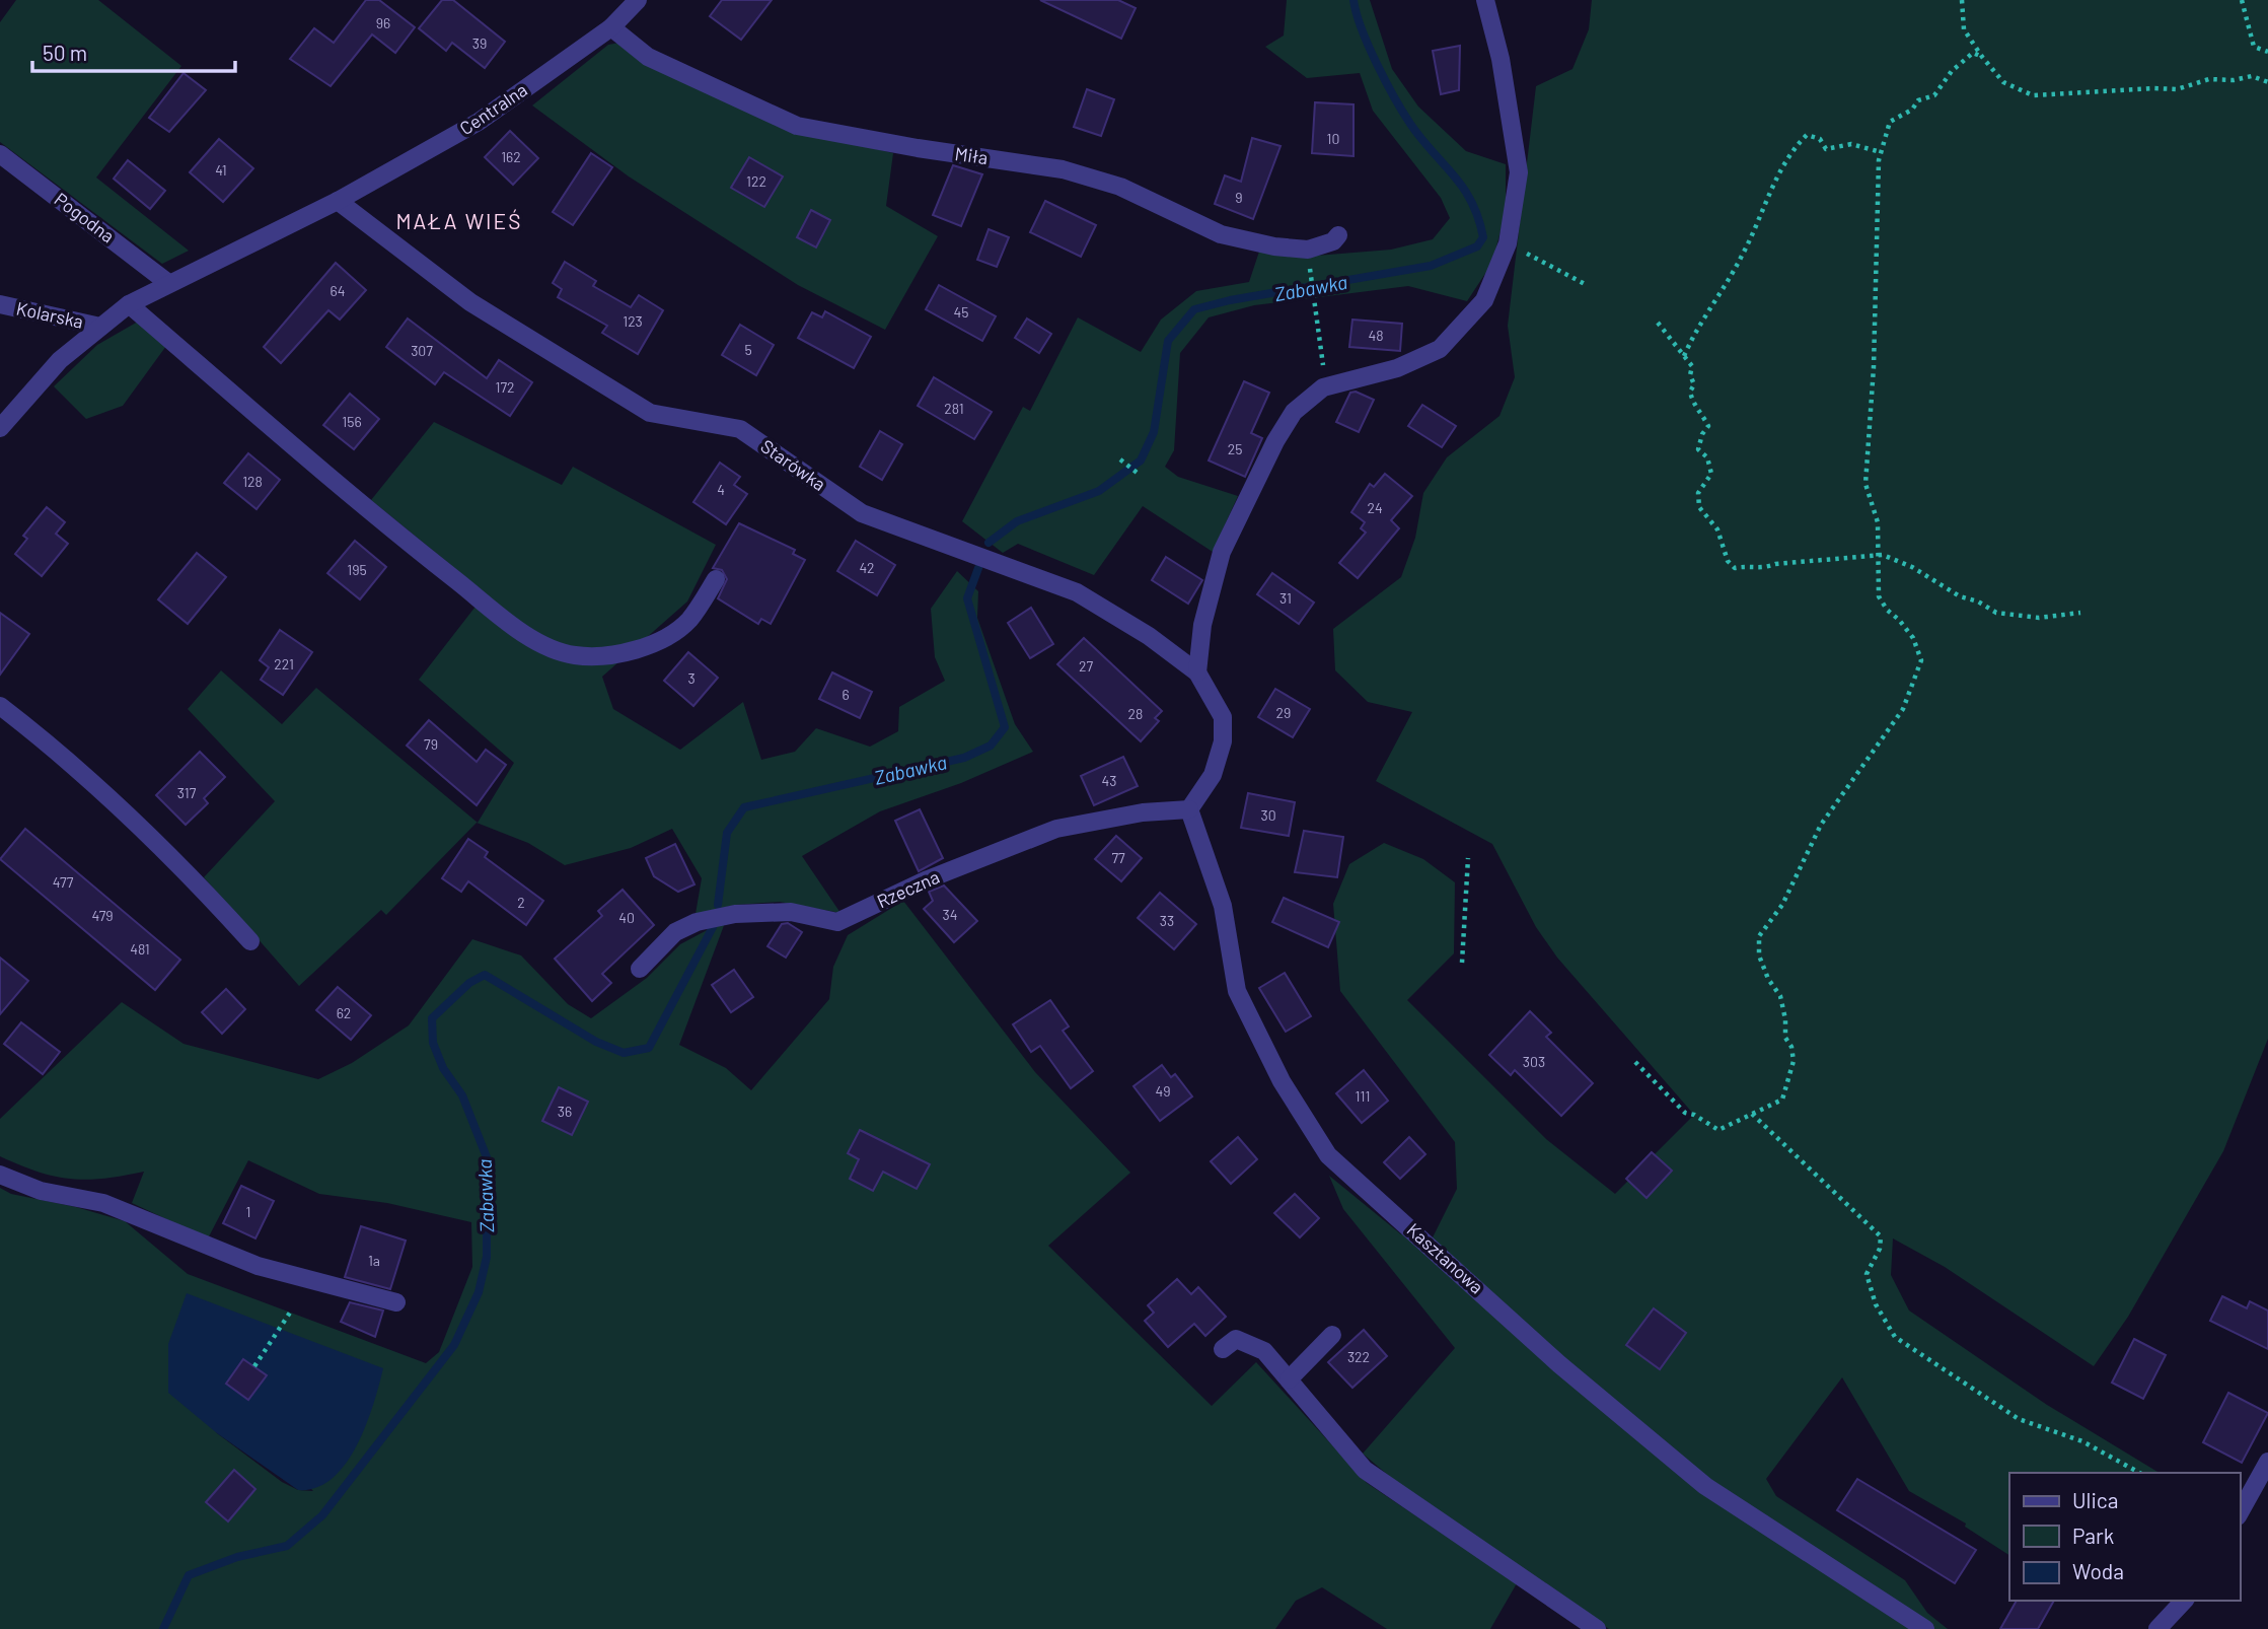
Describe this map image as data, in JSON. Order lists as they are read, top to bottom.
{
  "streets": {
    "street": [
      "Centralna",
      "Miła",
      "Pogodna",
      "Kolarska",
      "Starówka",
      "Rzeczna",
      "Kasztanowa"
    ]
  },
  "crossings": [
    ["Centralna", "Miła"],
    ["Centralna", "Pogodna"],
    ["Centralna", "Kolarska"],
    ["Centralna", "Starówka"],
    ["Starówka", "Rzeczna"],
    ["Starówka", "Kasztanowa"],
    ["Rzeczna", "Kasztanowa"]
  ],
  "districts": ["MAŁA WIEŚ"],
  "water": ["Zabawka"],
  "house_numbers": [
    "96",
    "39",
    "10",
    "162",
    "41",
    "122",
    "9",
    "64",
    "45",
    "123",
    "48",
    "5",
    "307",
    "172",
    "281",
    "156",
    "25",
    "128",
    "4",
    "24",
    "42",
    "195",
    "31",
    "221",
    "27",
    "3",
    "6",
    "29",
    "28",
    "79",
    "43",
    "317",
    "30",
    "77",
    "477",
    "2",
    "34",
    "479",
    "40",
    "33",
    "481",
    "62",
    "303",
    "49",
    "111",
    "36",
    "1",
    "1a",
    "322"
  ],
  "legend": ["Ulica", "Park", "Woda"],
  "scale_bar": "50 m"
}
